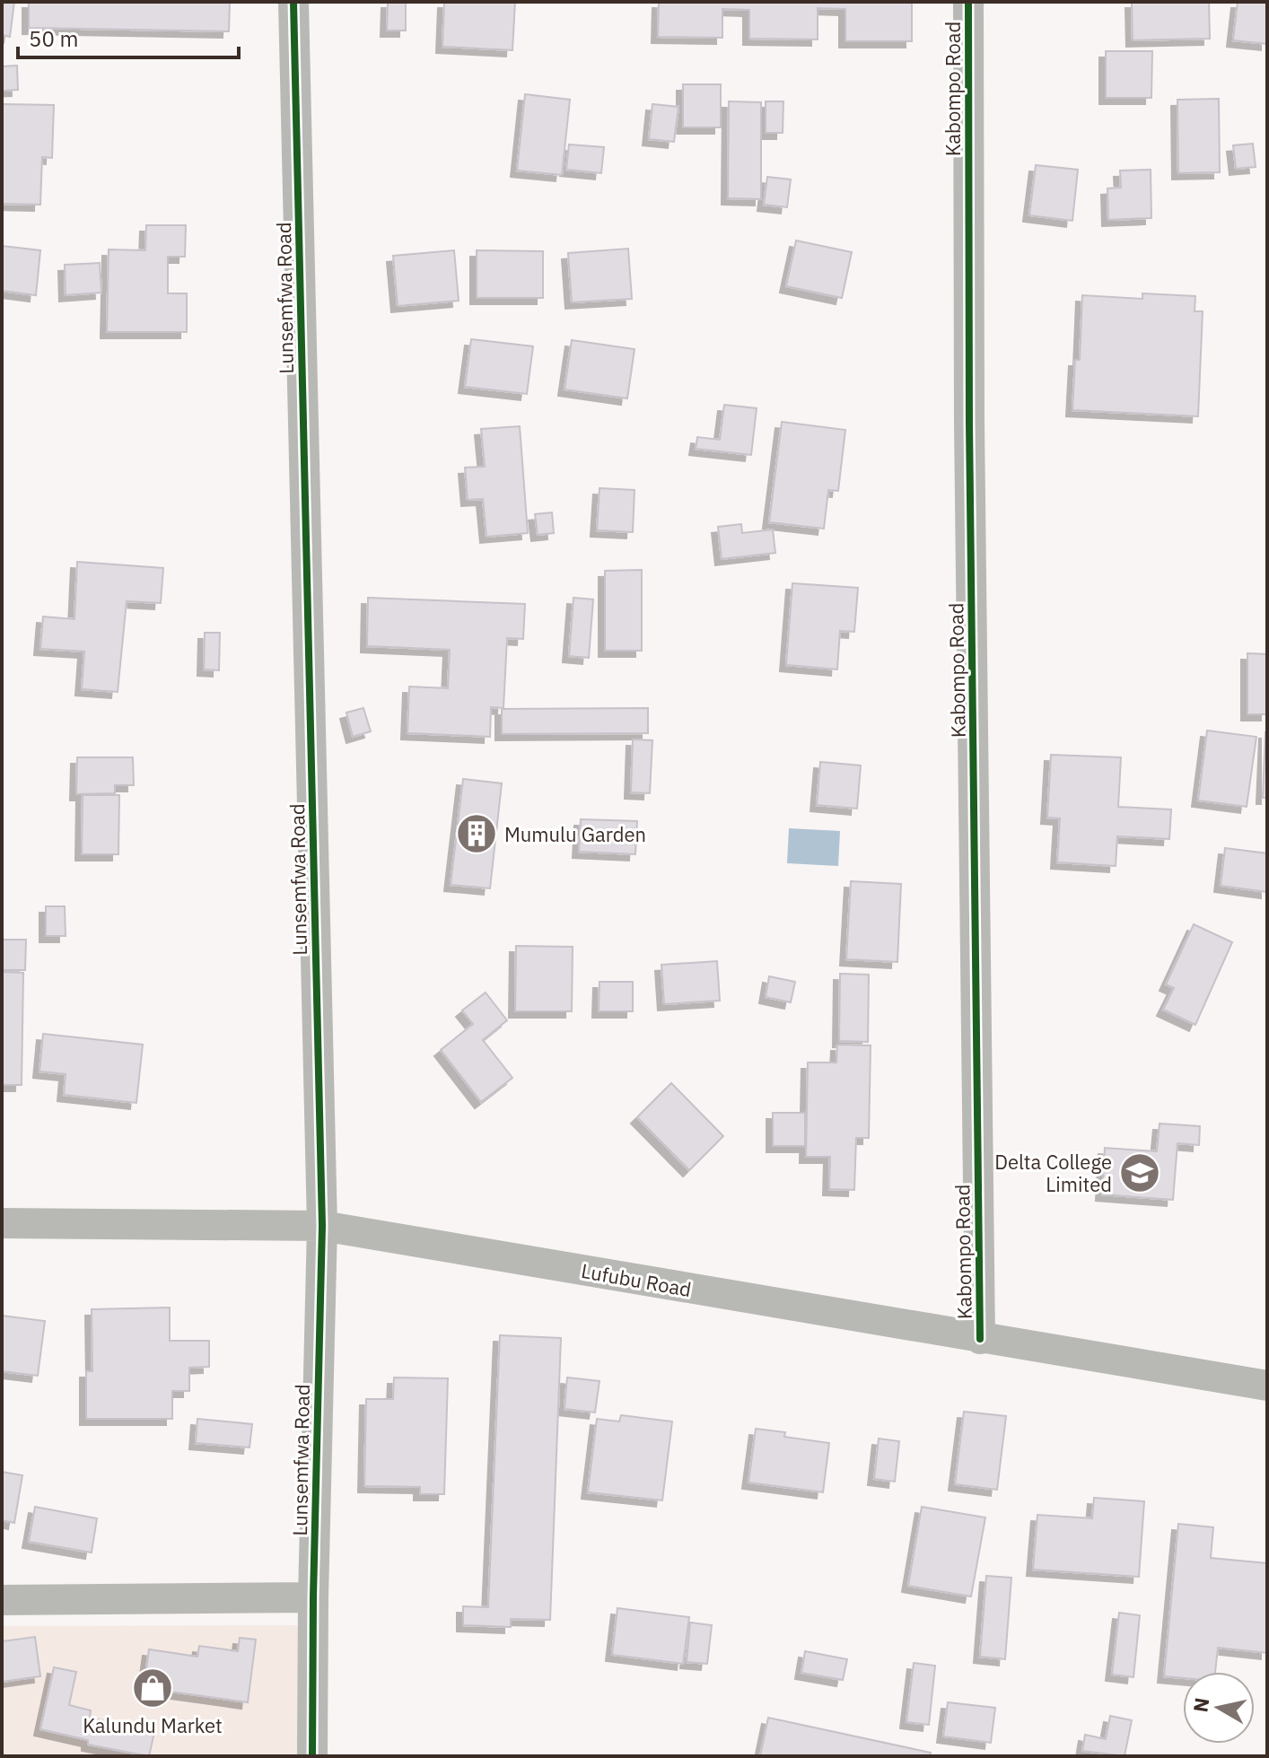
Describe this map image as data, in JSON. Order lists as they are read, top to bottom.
{
  "streets": {
    "street": ["Kabompo Road", "Lunsemfwa Road", "Lufubu Road"]
  },
  "crossings": [
    ["Kabompo Road", "Lufubu Road"],
    ["Lunsemfwa Road", "Lufubu Road"]
  ],
  "places": {
    "building": ["Mumulu Garden"],
    "school or university": ["Delta College Limited"],
    "shop": ["Kalundu Market"]
  },
  "scale_bar": "50 m",
  "north": "left"
}
